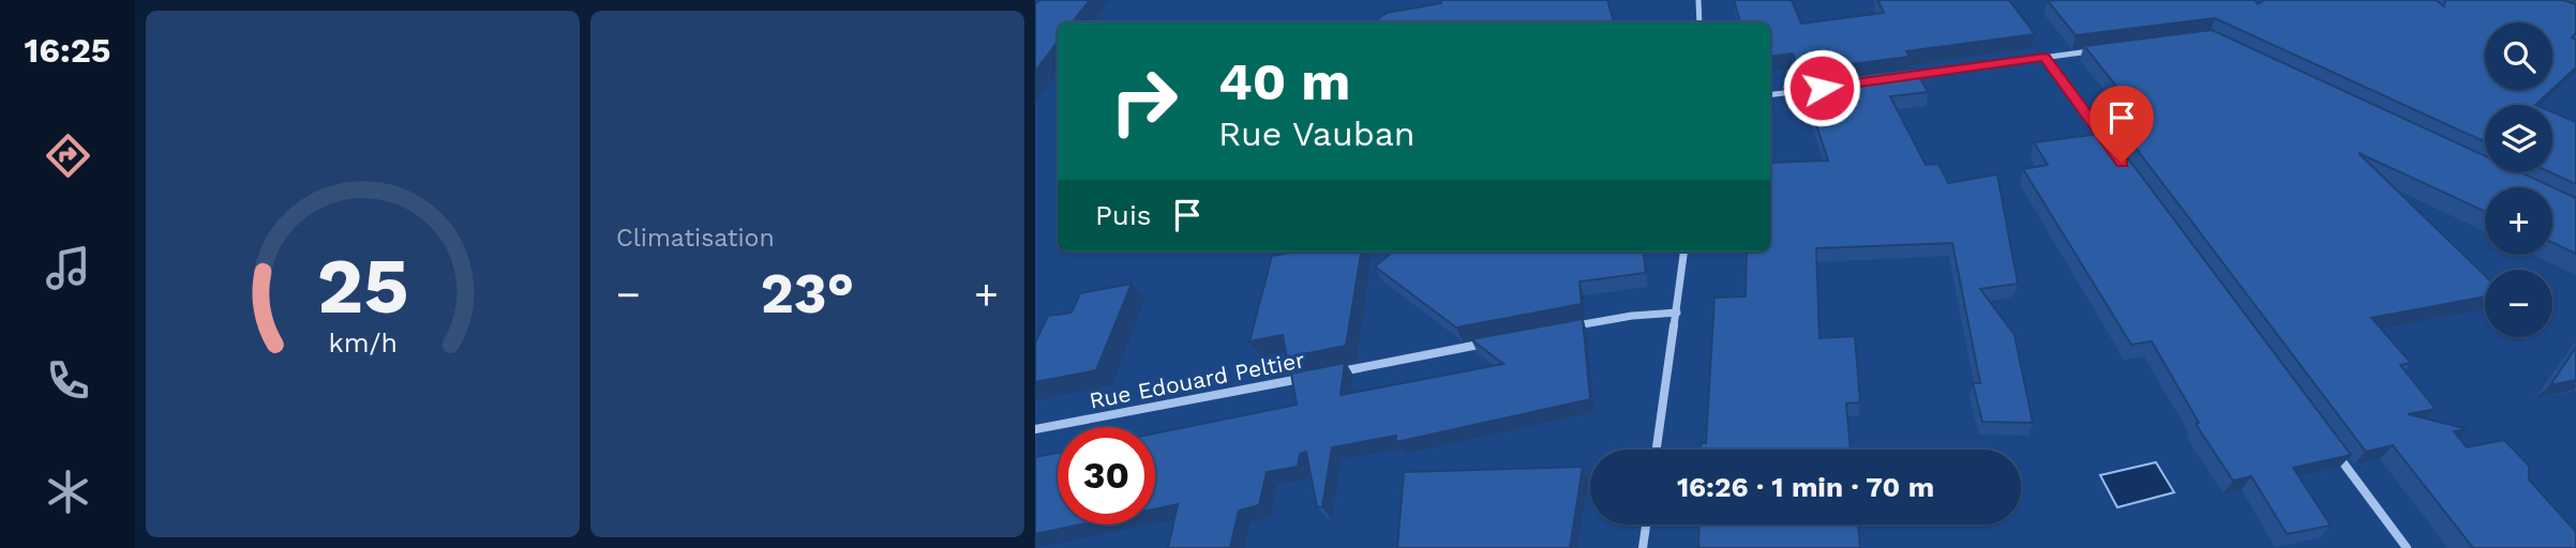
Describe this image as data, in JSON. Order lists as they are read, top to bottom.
{
  "streets": {
    "street": ["Rue Edouard Peltier"]
  },
  "page": {
    "tabs": "16:25",
    "tile": "Climatisation",
    "map_buttons": ["+", "−"],
    "turn": ["40 m", "Rue Vauban"],
    "then": "Puis",
    "heat": ["−", "23°", "+"],
    "limit": "30",
    "trip": "16:26 · 1 min · 70 m",
    "gauge": ["25", "km/h"]
  }
}
